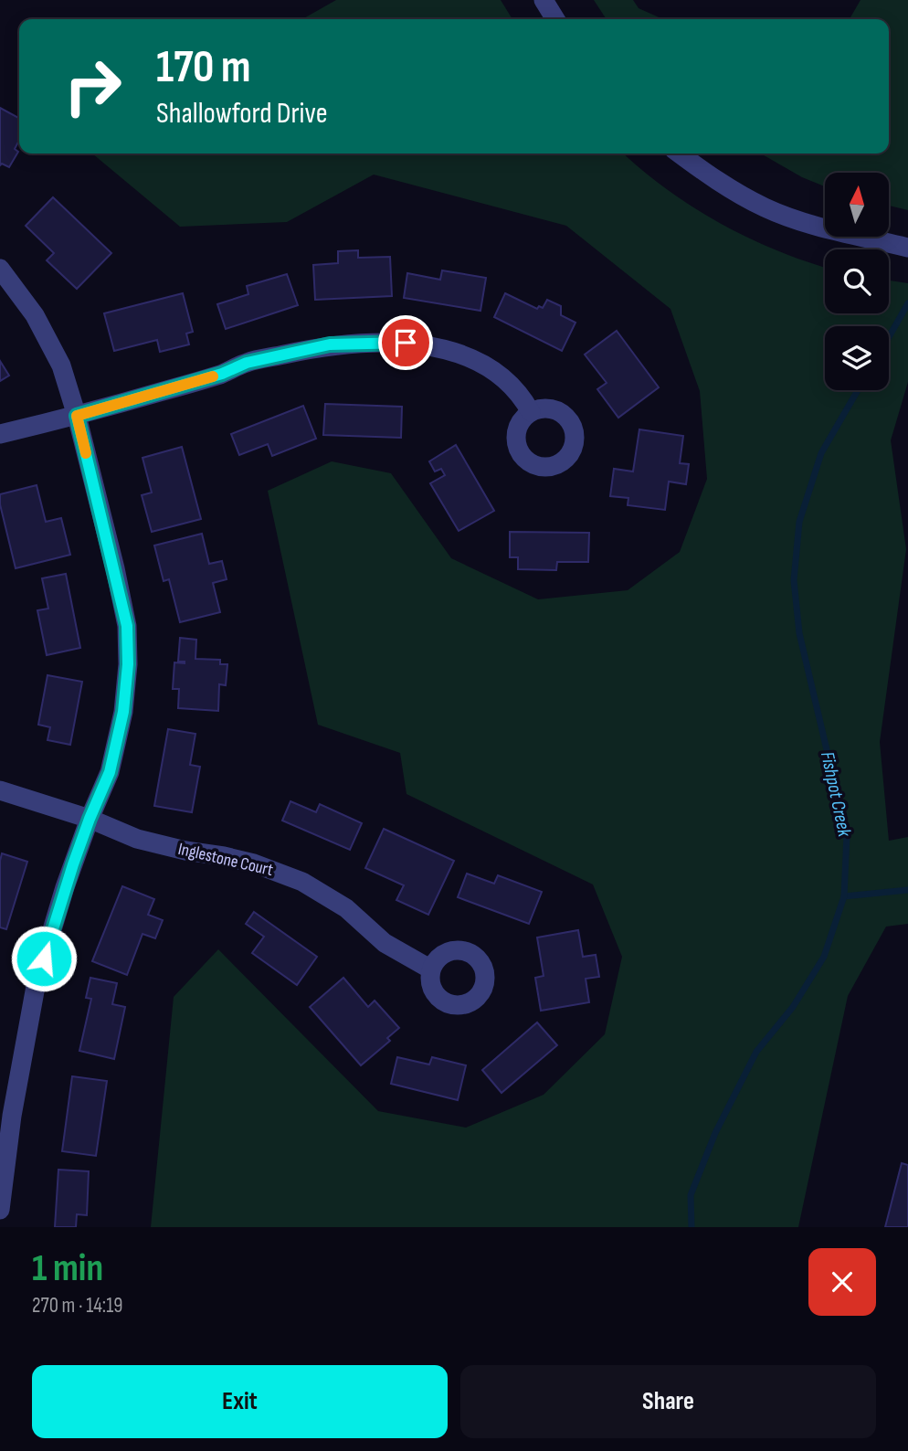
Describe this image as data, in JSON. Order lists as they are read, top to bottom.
{
  "streets": {
    "street": ["Inglestone Court"]
  },
  "water": ["Fishpot Creek"],
  "north": "top",
  "page": {
    "turn": ["170 m", "Shallowford Drive"],
    "heading": ["1 min", "270 m · 14:19"],
    "buttons": ["Exit", "Share"]
  }
}
